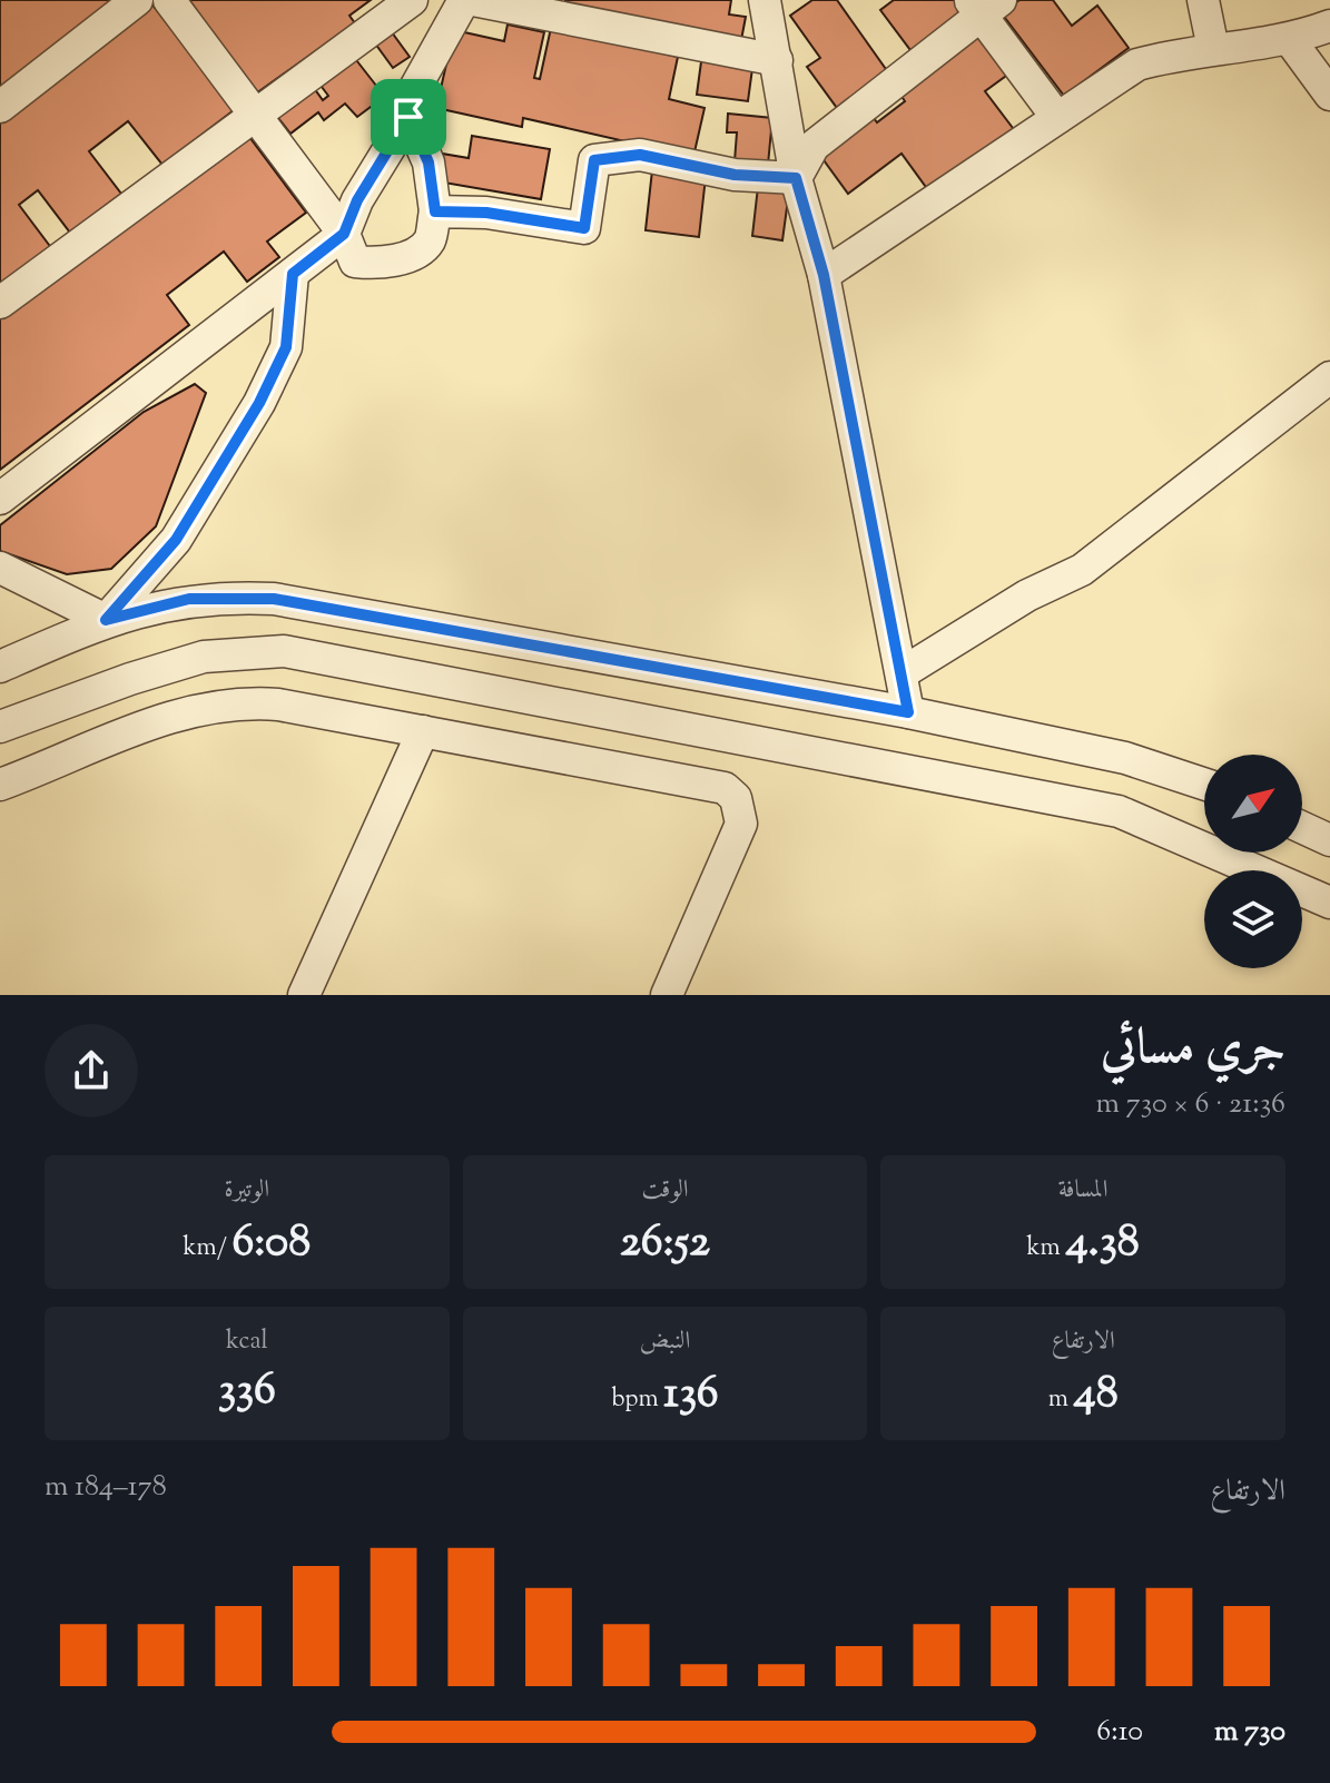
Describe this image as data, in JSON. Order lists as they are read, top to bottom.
{
  "north": "top right",
  "page": {
    "heading": ["جري مسائي", "21:36 · 6 × 730 m"],
    "stats": [
      ["المسافة", "4.38 km"],
      ["الوقت", "26:52"],
      ["الوتيرة", "6:08 /km"],
      ["الارتفاع", "48 m"],
      ["النبض", "136 bpm"],
      ["kcal", "336"]
    ],
    "chart": ["الارتفاع", "178–184 m"],
    "list": [
      {
        "name": "730 m",
        "note": "6:10"
      }
    ]
  }
}
